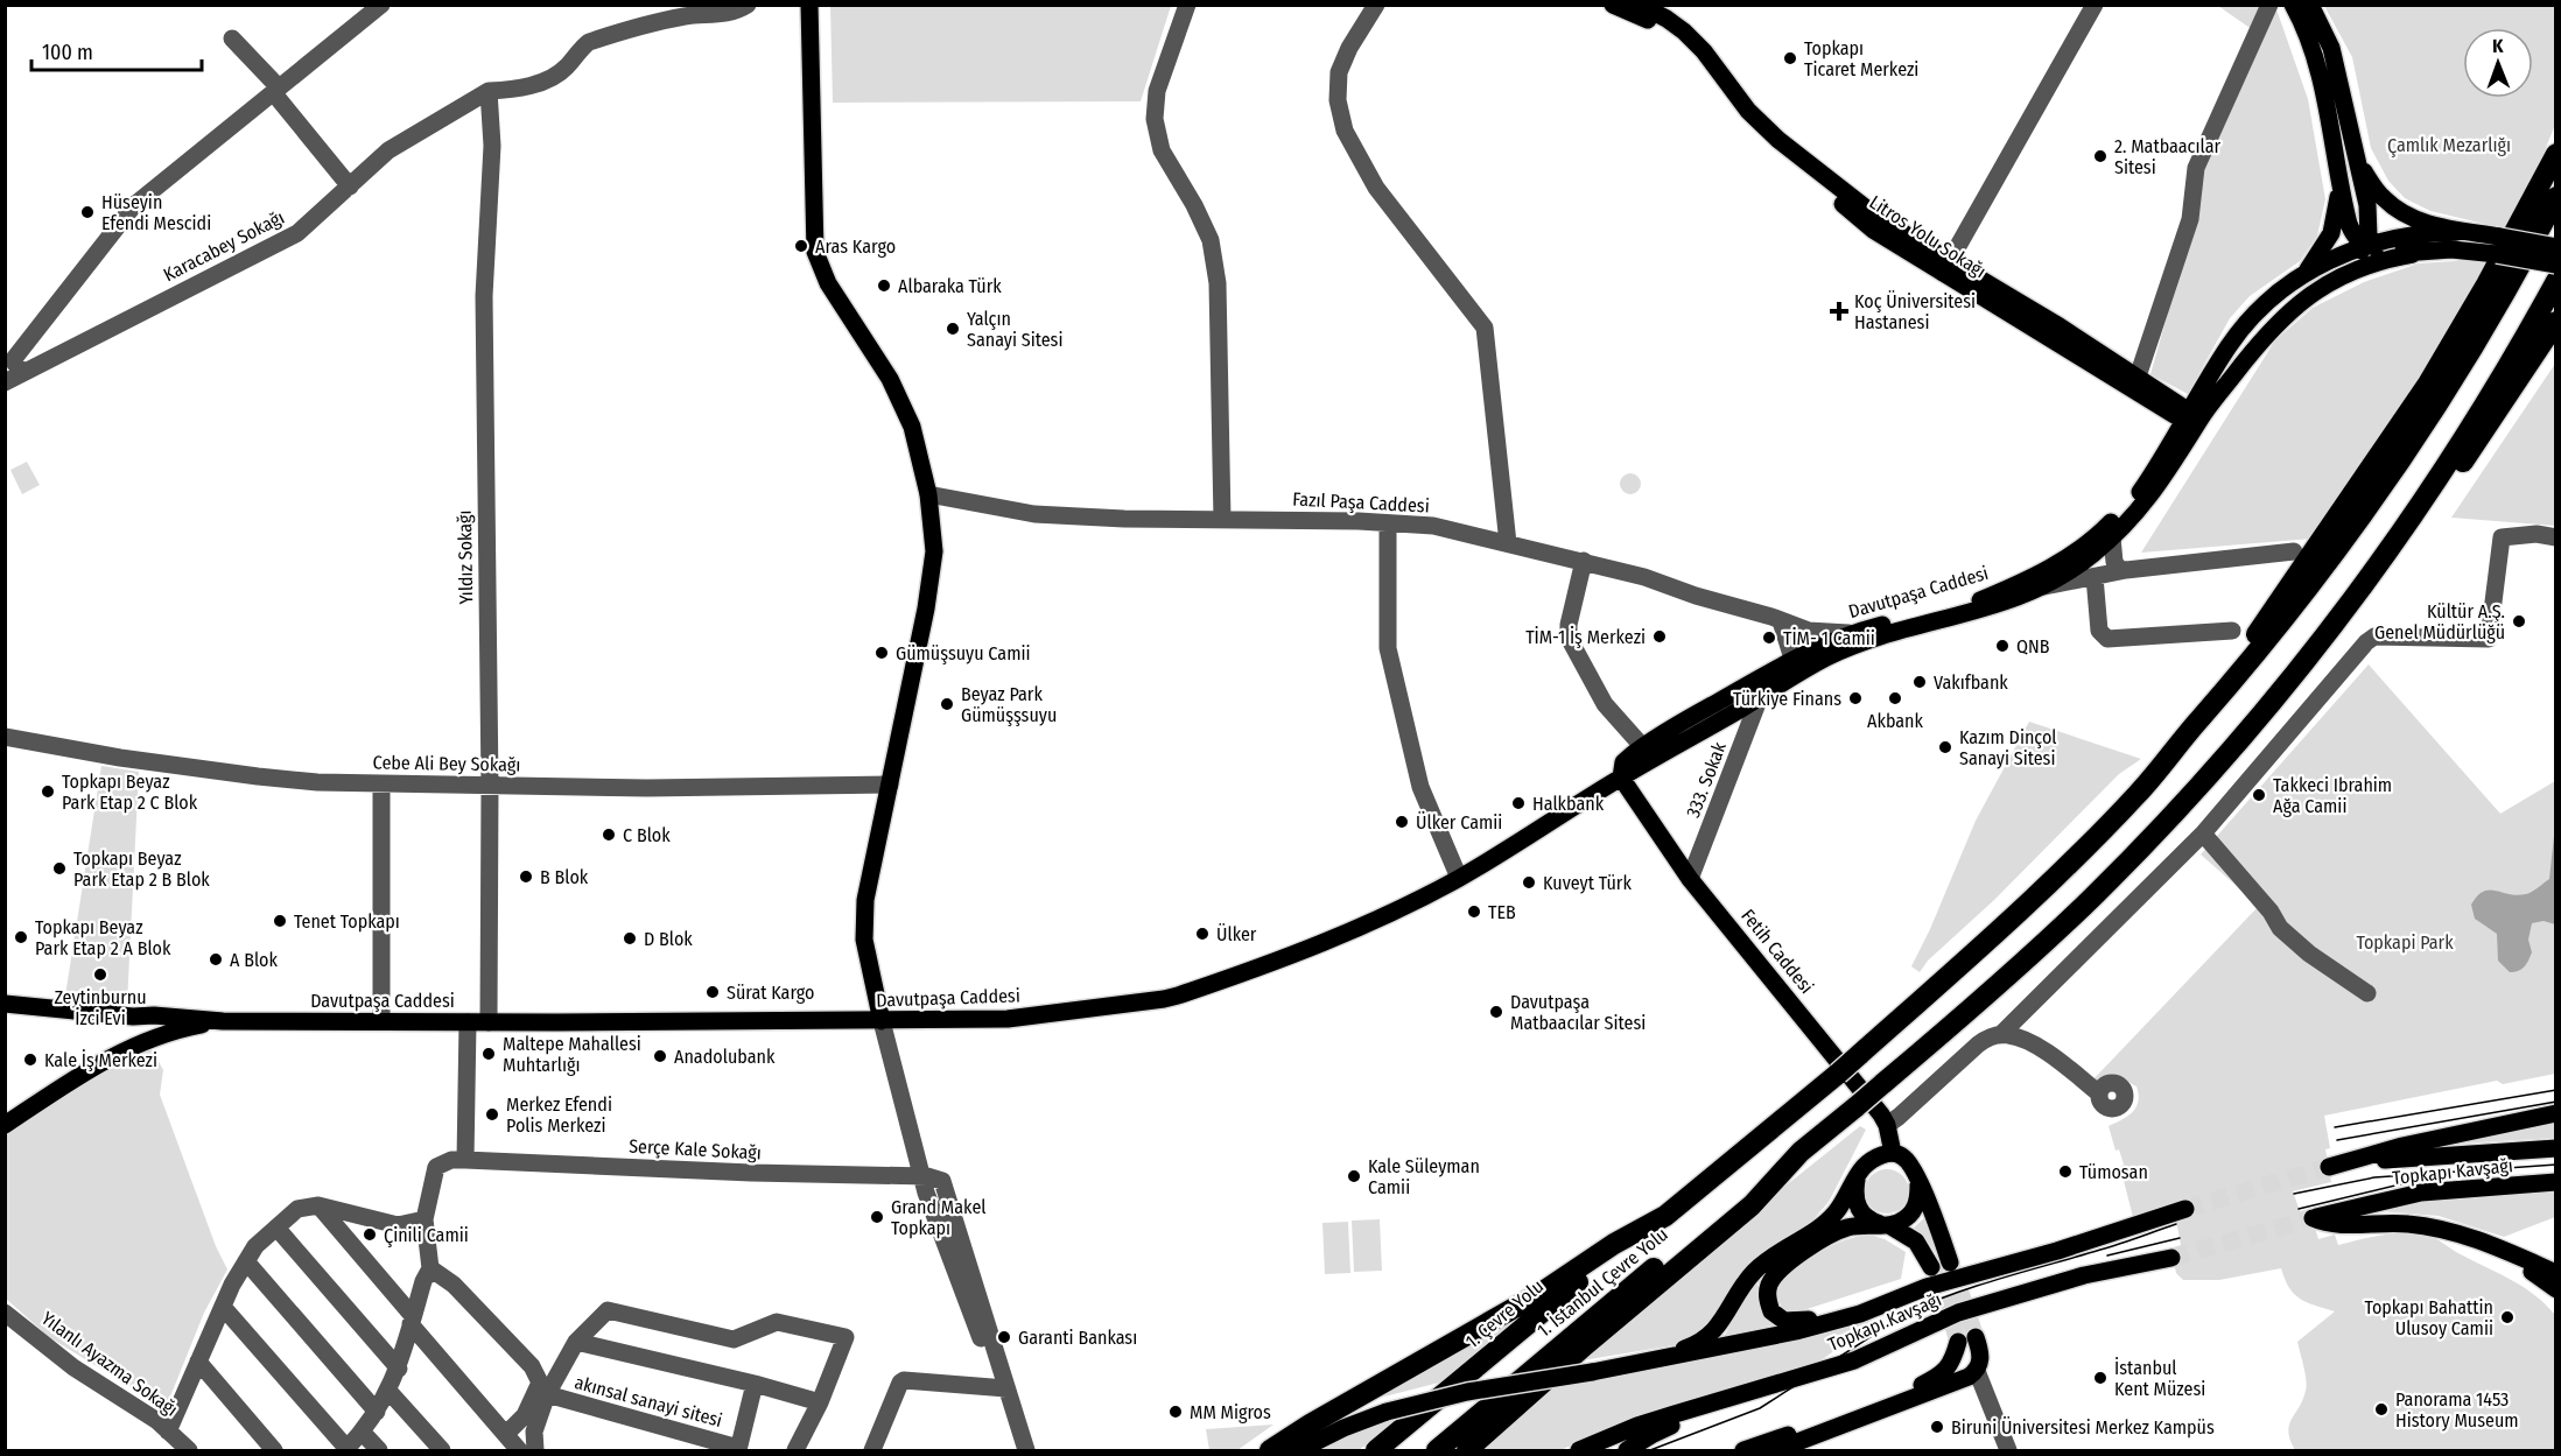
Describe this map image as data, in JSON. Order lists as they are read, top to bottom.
{
  "streets": {
    "highway": ["1. İstanbul Çevre Yolu", "1. Çevre Yolu"],
    "main road": [
      "Litros Yolu Sokağı",
      "Davutpaşa Caddesi",
      "Fetih Caddesi",
      "Topkapı Kavşağı"
    ],
    "street": [
      "Karacabey Sokağı",
      "Fazıl Paşa Caddesi",
      "Yıldız Sokağı",
      "Cebe Ali Bey Sokağı",
      "333. Sokak",
      "Serçe Kale Sokağı",
      "Yılanlı Ayazma Sokağı",
      "akınsal sanayi sitesi"
    ]
  },
  "crossings": [
    ["Litros Yolu Sokağı", "Davutpaşa Caddesi"],
    ["Karacabey Sokağı", "Yıldız Sokağı"],
    ["Fazıl Paşa Caddesi", "Davutpaşa Caddesi"],
    ["Yıldız Sokağı", "Davutpaşa Caddesi"],
    ["Yıldız Sokağı", "Cebe Ali Bey Sokağı"],
    ["Davutpaşa Caddesi", "333. Sokak"],
    ["Davutpaşa Caddesi", "Fetih Caddesi"],
    ["333. Sokak", "Fetih Caddesi"]
  ],
  "parks": ["Çamlık Mezarlığı", "Topkapi Park"],
  "places": {
    "other": [
      "Topkapı Ticaret Merkezi",
      "2. Matbaacılar Sitesi",
      "Hüseyin Efendi Mescidi",
      "Aras Kargo",
      "Albaraka Türk",
      "Yalçın Sanayi Sitesi",
      "Kültür A.Ş. Genel Müdürlüğü",
      "TİM-1 İş Merkezi",
      "TİM- 1 Camii",
      "QNB",
      "Gümüşsuyu Camii",
      "Vakıfbank",
      "Türkiye Finans",
      "Akbank",
      "Beyaz Park Gümüşşsuyu",
      "Kazım Dinçol Sanayi Sitesi",
      "Topkapı Beyaz Park Etap 2 C Blok",
      "Takkeci Ibrahim Ağa Camii",
      "Halkbank",
      "Ülker Camii",
      "C Blok",
      "Topkapı Beyaz Park Etap 2 B Blok",
      "B Blok",
      "Kuveyt Türk",
      "TEB",
      "Tenet Topkapı",
      "Ülker",
      "Topkapı Beyaz Park Etap 2 A Blok",
      "D Blok",
      "A Blok",
      "Zeytinburnu İzci Evi",
      "Sürat Kargo",
      "Davutpaşa Matbaacılar Sitesi",
      "Maltepe Mahallesi Muhtarlığı",
      "Anadolubank",
      "Kale İş Merkezi",
      "Merkez Efendi Polis Merkezi",
      "Tümosan",
      "Kale Süleyman Camii",
      "Grand Makel Topkapı",
      "Çinili Camii",
      "Topkapı Bahattin Ulusoy Camii",
      "Garanti Bankası",
      "İstanbul Kent Müzesi",
      "Panorama 1453 History Museum",
      "MM Migros",
      "Biruni Üniversitesi Merkez Kampüs"
    ],
    "health": ["Koç Üniversitesi Hastanesi"]
  },
  "scale_bar": "100 m",
  "north": "top"
}
